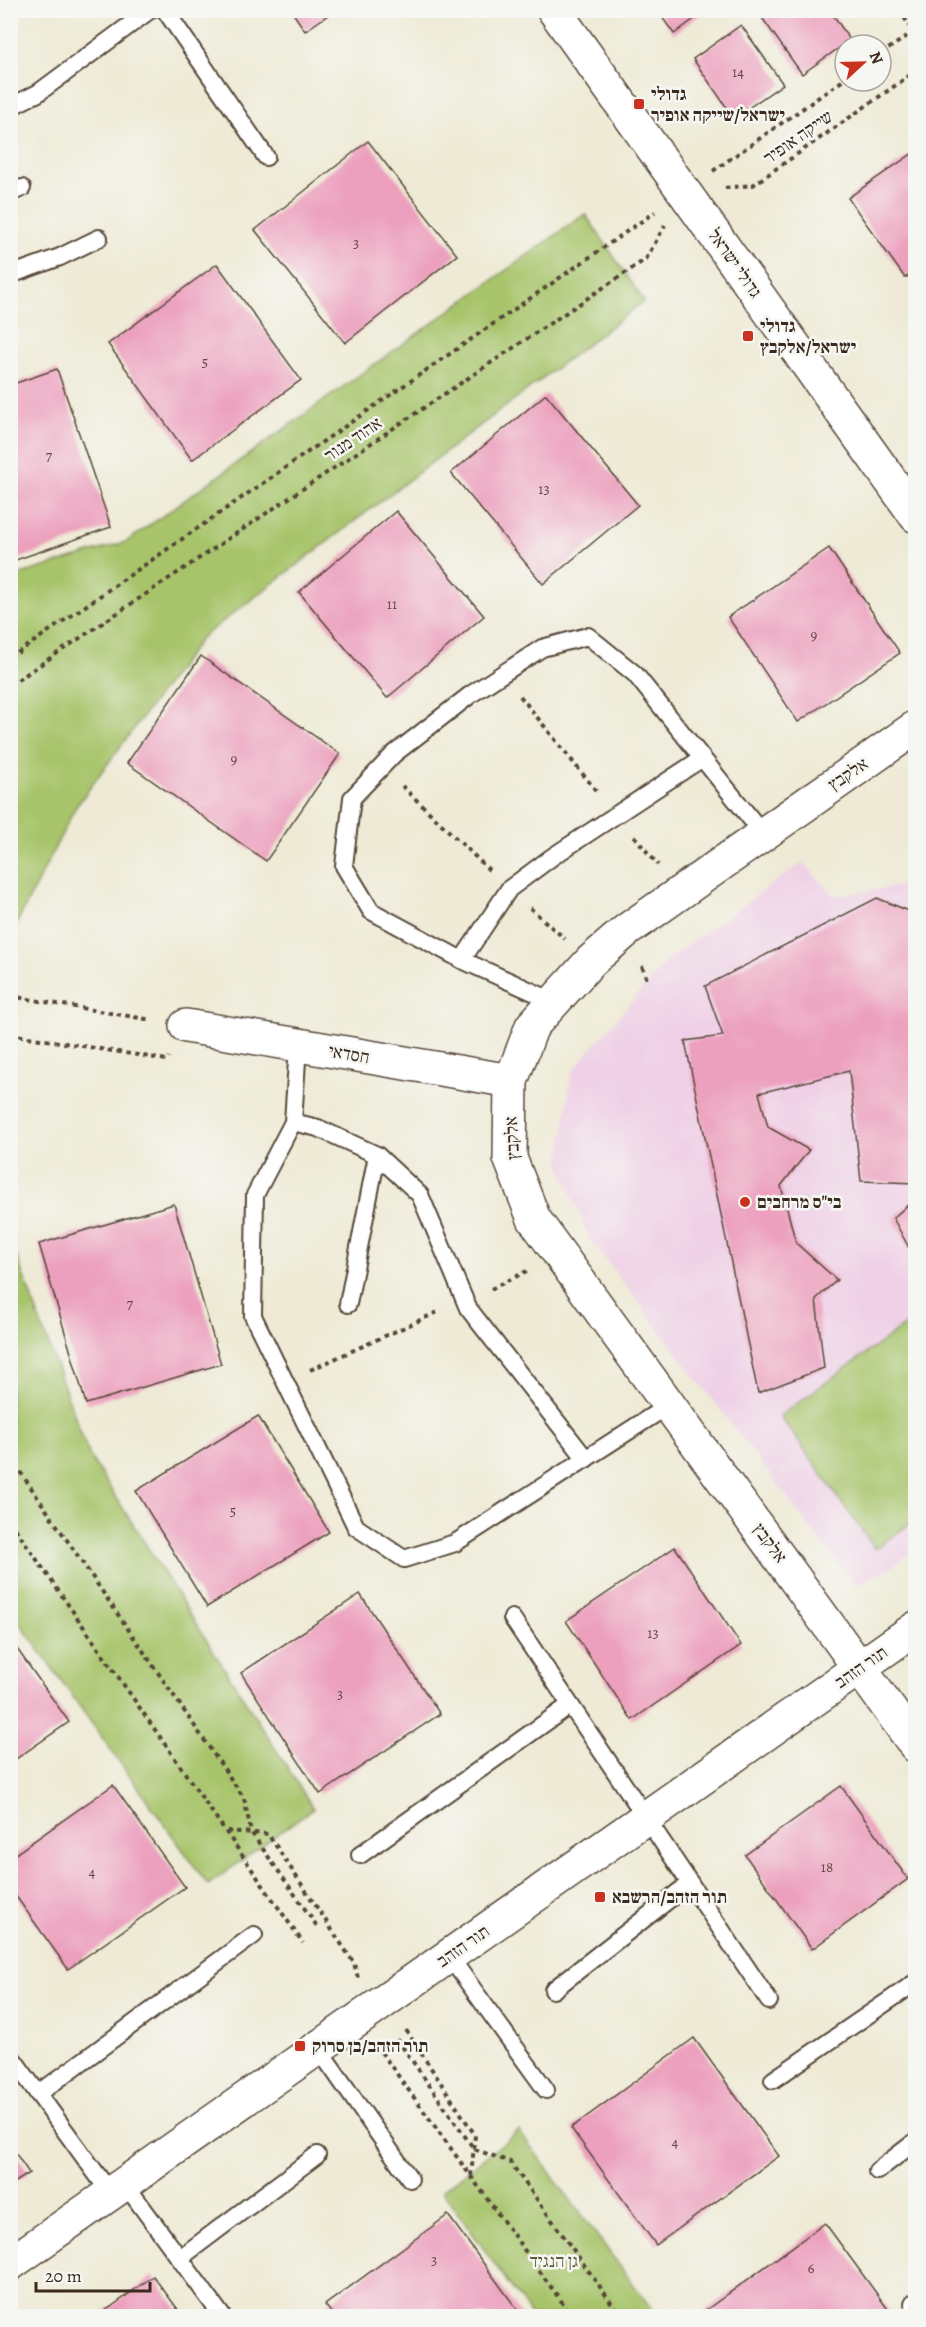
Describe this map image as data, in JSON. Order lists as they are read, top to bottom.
{
  "streets": {
    "street": [
      "גדולי ישראל",
      "אלקבץ",
      "חסדאי",
      "תור הזהב"
    ],
    "path": ["שייקה אופיר", "אהוד מנור"]
  },
  "crossings": [
    ["שייקה אופיר", "גדולי ישראל"],
    ["שייקה אופיר", "אהוד מנור"],
    ["גדולי ישראל", "אהוד מנור"],
    ["אלקבץ", "חסדאי"],
    ["אלקבץ", "תור הזהב"]
  ],
  "parks": ["גן הנגיד"],
  "places": {
    "transit": [
      "גדולי ישראל/שייקה אופיר",
      "גדולי ישראל/אלקבץ",
      "תור הזהב/הרשבא",
      "תור הזהב/בן סרוק"
    ],
    "other": ["בי\"ס מרחבים"]
  },
  "house_numbers": [
    "14",
    "3",
    "5",
    "7",
    "13",
    "11",
    "9",
    "9",
    "7",
    "5",
    "13",
    "3",
    "18",
    "4",
    "4",
    "3",
    "6"
  ],
  "scale_bar": "20 m",
  "north": "right"
}
